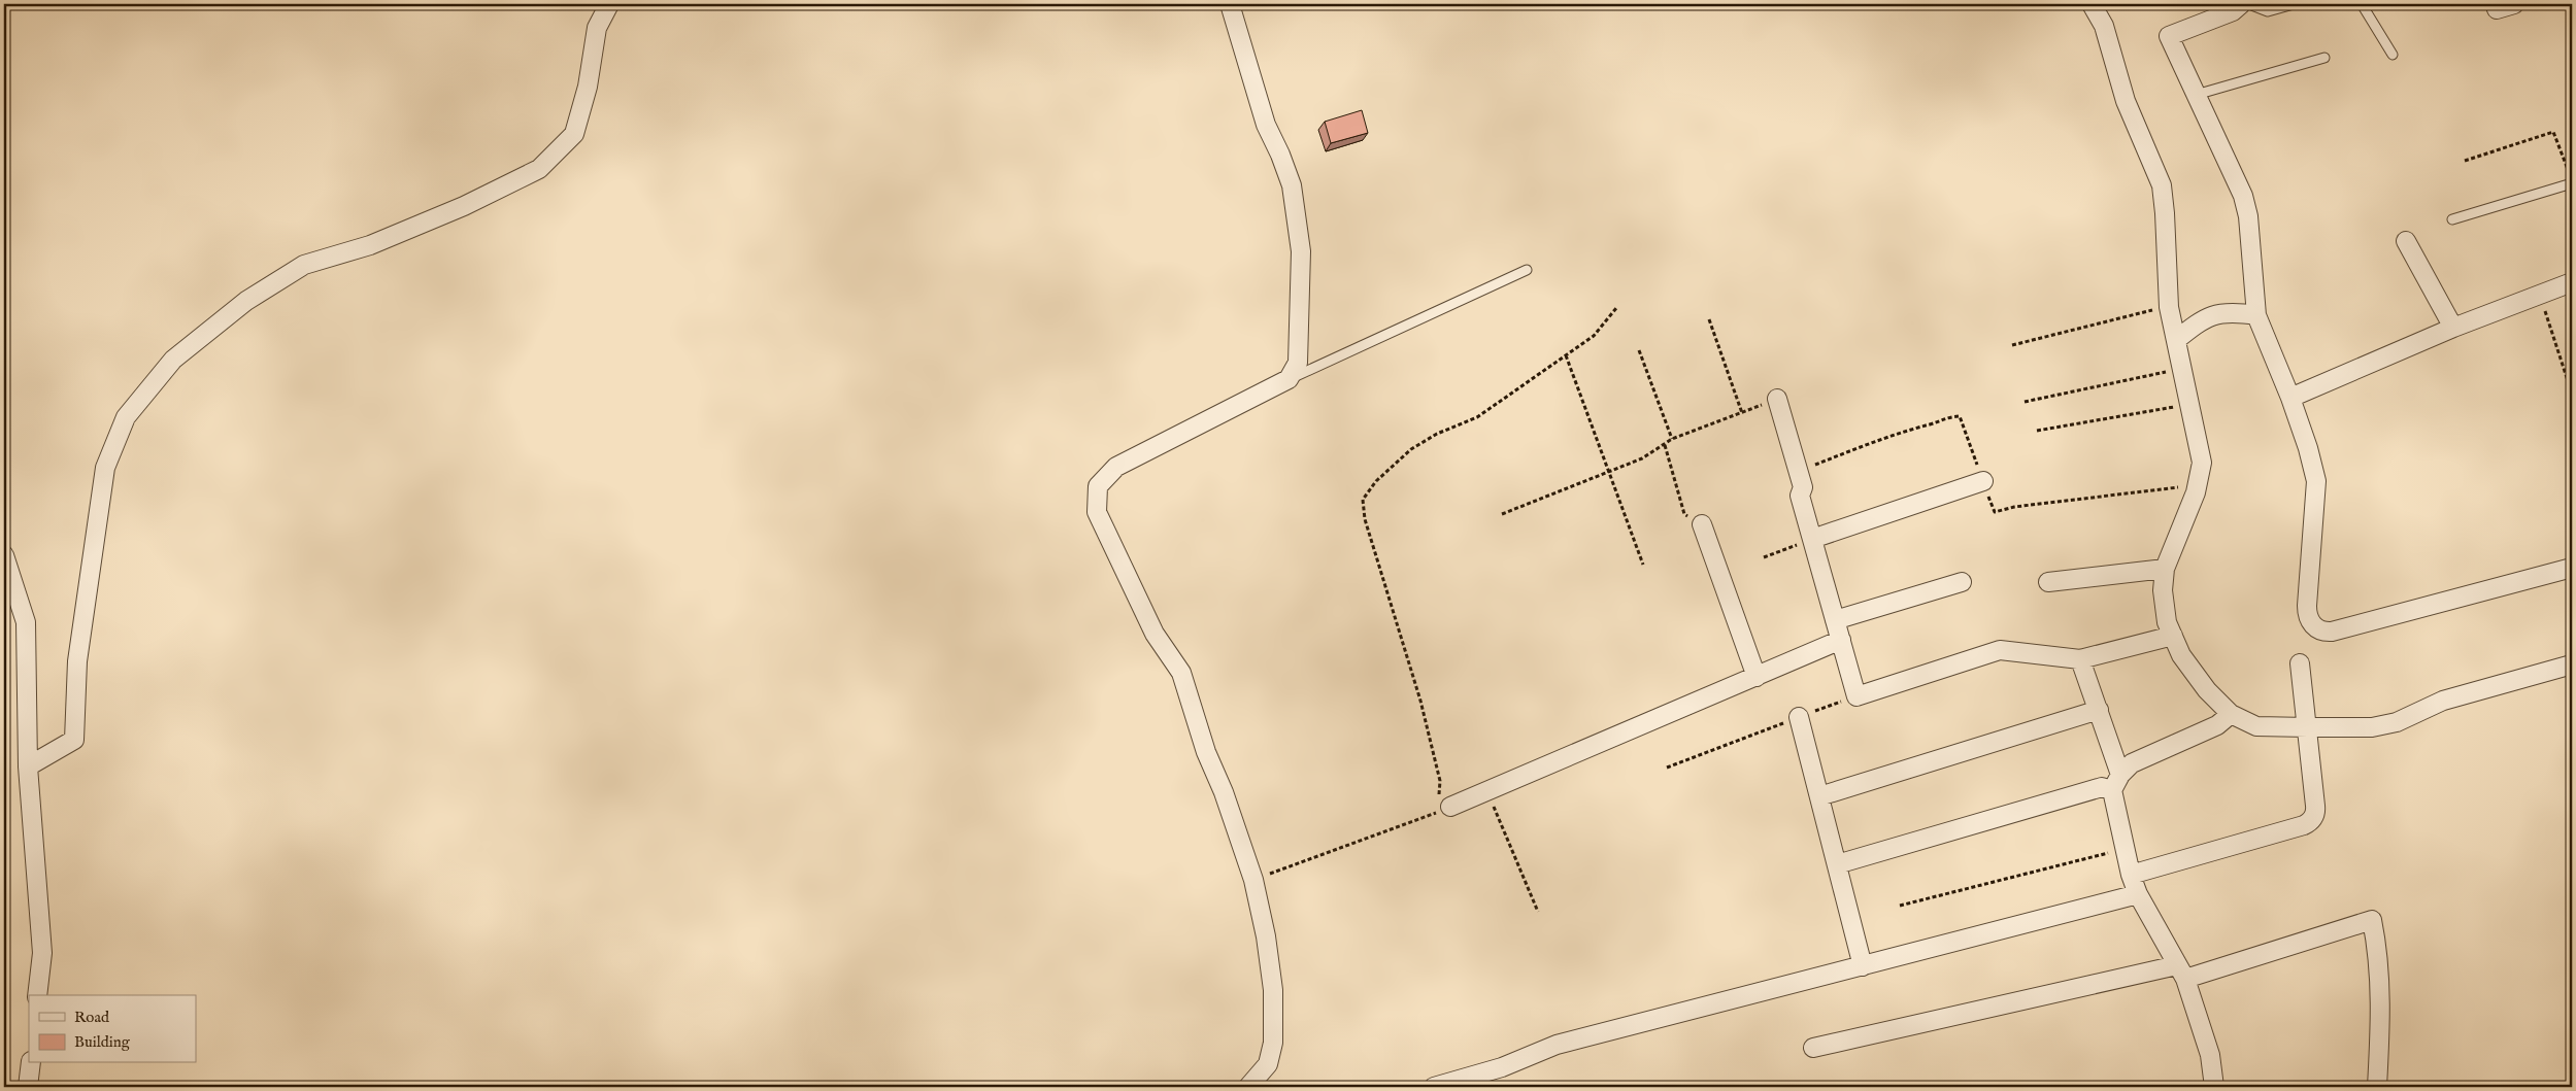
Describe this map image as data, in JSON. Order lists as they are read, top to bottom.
{
  "legend": ["Road", "Building"]
}
